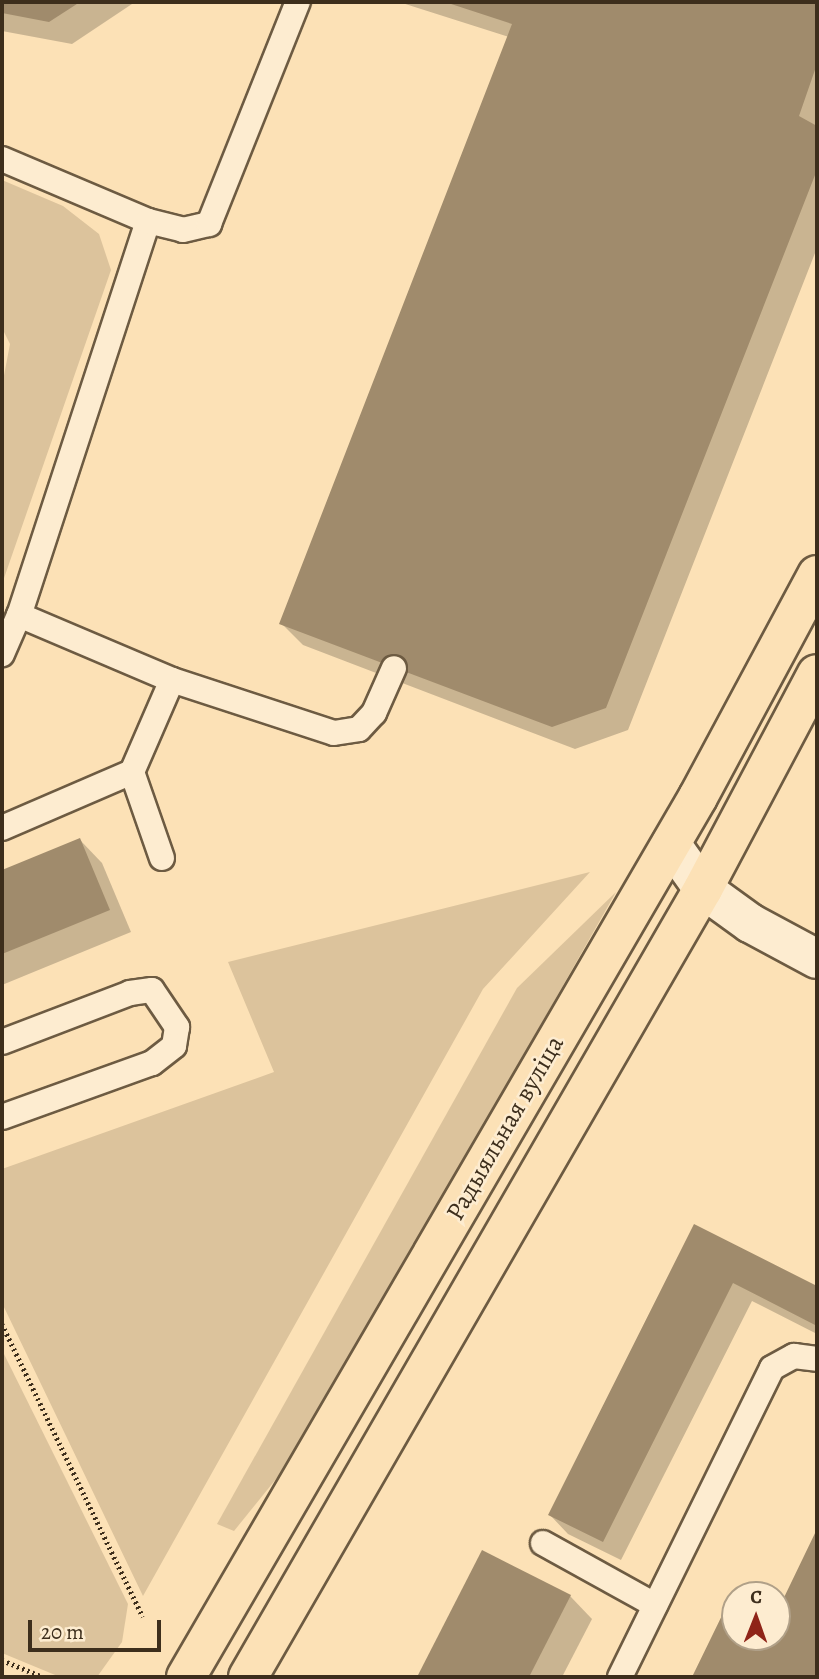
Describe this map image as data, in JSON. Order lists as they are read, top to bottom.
{
  "streets": {
    "main road": ["Радыяльная вуліца"]
  },
  "scale_bar": "20 m",
  "north": "top"
}
